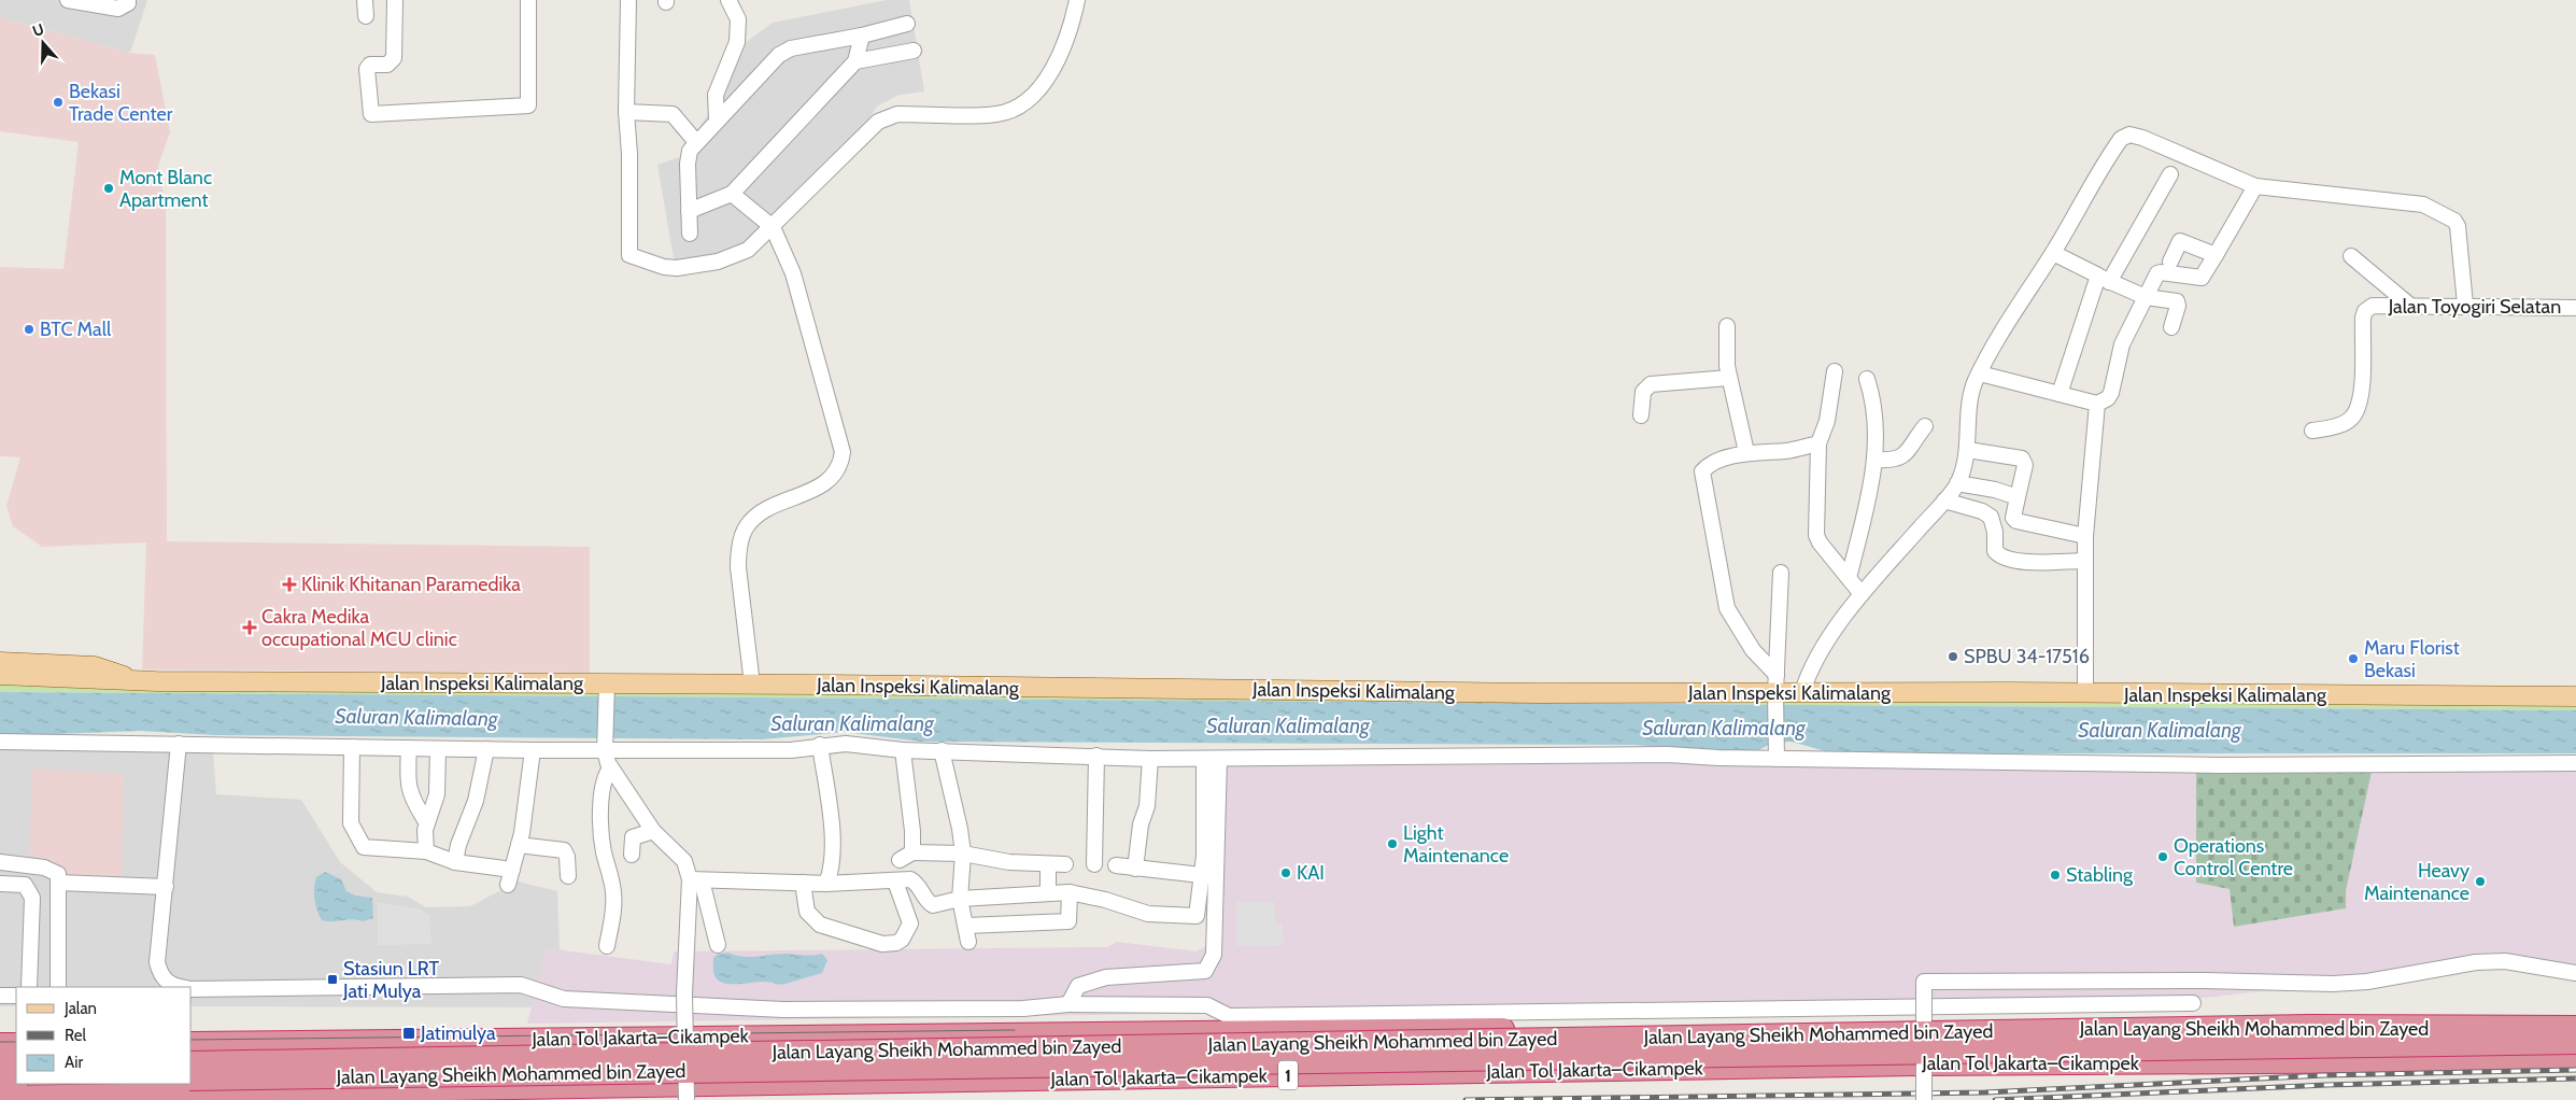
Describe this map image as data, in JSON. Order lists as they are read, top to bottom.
{
  "streets": {
    "highway": ["Jalan Layang Sheikh Mohammed bin Zayed", "Jalan Tol Jakarta–Cikampek", "1"],
    "main road": ["Jalan Inspeksi Kalimalang"],
    "street": ["Jalan Toyogiri Selatan"]
  },
  "water": ["Saluran Kalimalang"],
  "places": {
    "other": [
      "Bekasi Trade Center",
      "Mont Blanc Apartment",
      "BTC Mall",
      "SPBU 34-17516",
      "Maru Florist Bekasi",
      "Light Maintenance",
      "Operations Control Centre",
      "KAI",
      "Stabling",
      "Heavy Maintenance"
    ],
    "health": ["Klinik Khitanan Paramedika", "Cakra Medika occupational MCU clinic"],
    "transit": ["Stasiun LRT Jati Mulya", "Jatimulya"]
  },
  "legend": ["Jalan", "Rel", "Air"],
  "north": "top"
}
